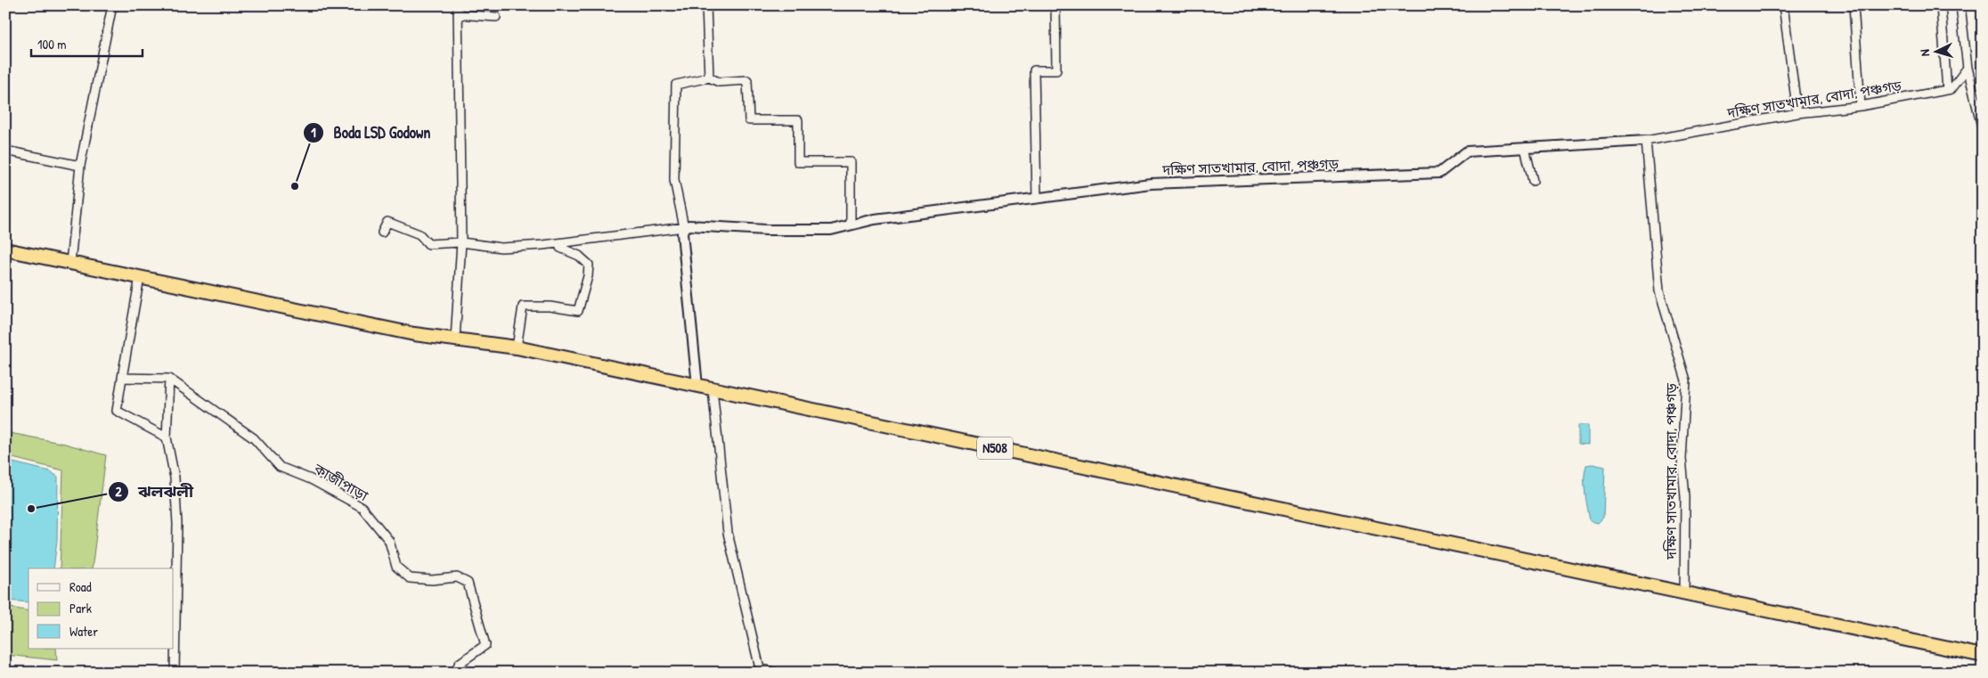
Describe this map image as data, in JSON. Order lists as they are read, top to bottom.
{
  "streets": {
    "highway": ["N508"],
    "street": ["দক্ষিণ সাতখামার, বোদা, পঞ্চগড়", "কাজীপাড়া"]
  },
  "crossings": [
    ["দক্ষিণ সাতখামার, বোদা, পঞ্চগড়", "N508"]
  ],
  "places": ["Boda LSD Godown", "ঝলঝলী"],
  "legend": ["Road", "Park", "Water"],
  "scale_bar": "100 m",
  "north": "left"
}
